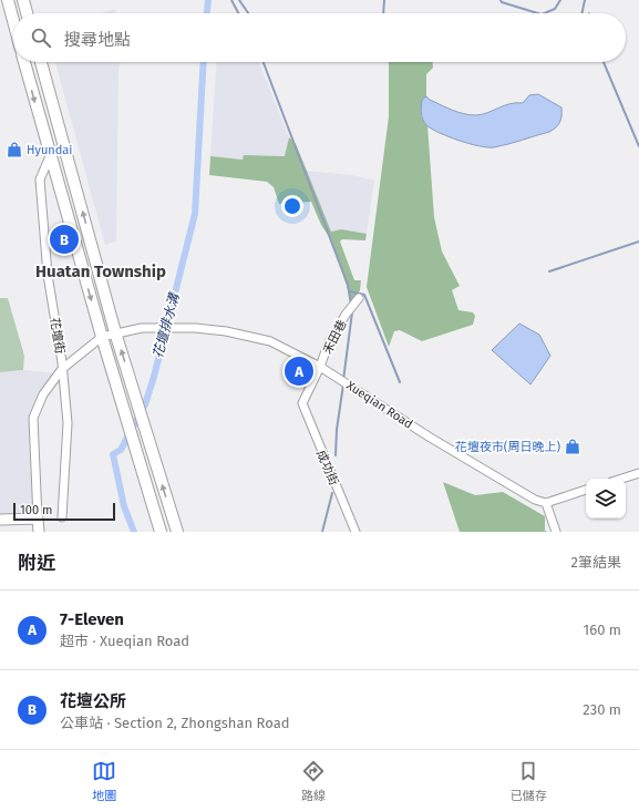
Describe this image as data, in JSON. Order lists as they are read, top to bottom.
{
  "streets": {
    "street": [
      "花壇街",
      "禾田巷",
      "Xueqian Road",
      "成功街"
    ]
  },
  "crossings": [
    ["禾田巷", "Xueqian Road"],
    ["禾田巷", "成功街"]
  ],
  "districts": ["Huatan Township"],
  "water": ["花壇排水溝"],
  "places": {
    "shop": ["Hyundai", "花壇夜市(周日晚上)"]
  },
  "scale_bar": "100 m",
  "page": {
    "search": "搜尋地點",
    "pins": ["B", "A"],
    "scale": "100 m",
    "heading": ["附近", "2筆結果"],
    "list": [
      {
        "mark": "A",
        "name": "7-Eleven",
        "note": "超市 · Xueqian Road",
        "value": "160 m"
      },
      {
        "mark": "B",
        "name": "花壇公所",
        "note": "公車站 · Section 2, Zhongshan Road",
        "value": "230 m"
      }
    ],
    "nav": ["地圖", "路線", "已儲存"]
  }
}
